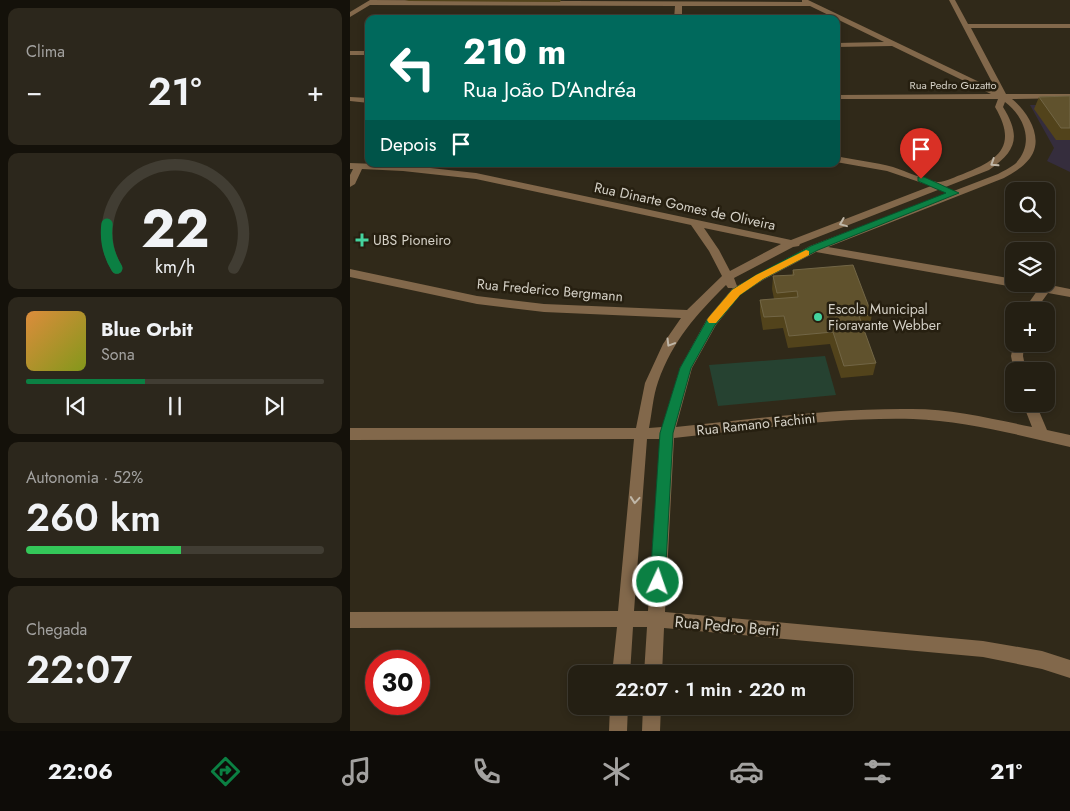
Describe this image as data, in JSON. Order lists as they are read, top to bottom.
{
  "streets": {
    "street": [
      "Rua Pedro Guzatto",
      "Rua Dinarte Gomes de Oliveira",
      "Rua Frederico Bergmann",
      "Rua Ramano Fachini",
      "Rua Pedro Berti"
    ]
  },
  "places": {
    "health": ["UBS Pioneiro"],
    "other": ["Escola Municipal Fioravante Webber"]
  },
  "page": {
    "tile": [
      "Clima",
      ["Autonomia · 52%", "260 km"],
      ["Chegada", "22:07"]
    ],
    "turn": ["210 m", "Rua João D'Andréa"],
    "heat": ["−", "21°", "+"],
    "then": "Depois",
    "map_buttons": ["+", "−"],
    "song": ["Blue Orbit", "Sona"],
    "limit": "30",
    "trip": "22:07 · 1 min · 220 m",
    "tabs": ["22:06", "21°"],
    "gauge": ["22", "km/h"]
  }
}
